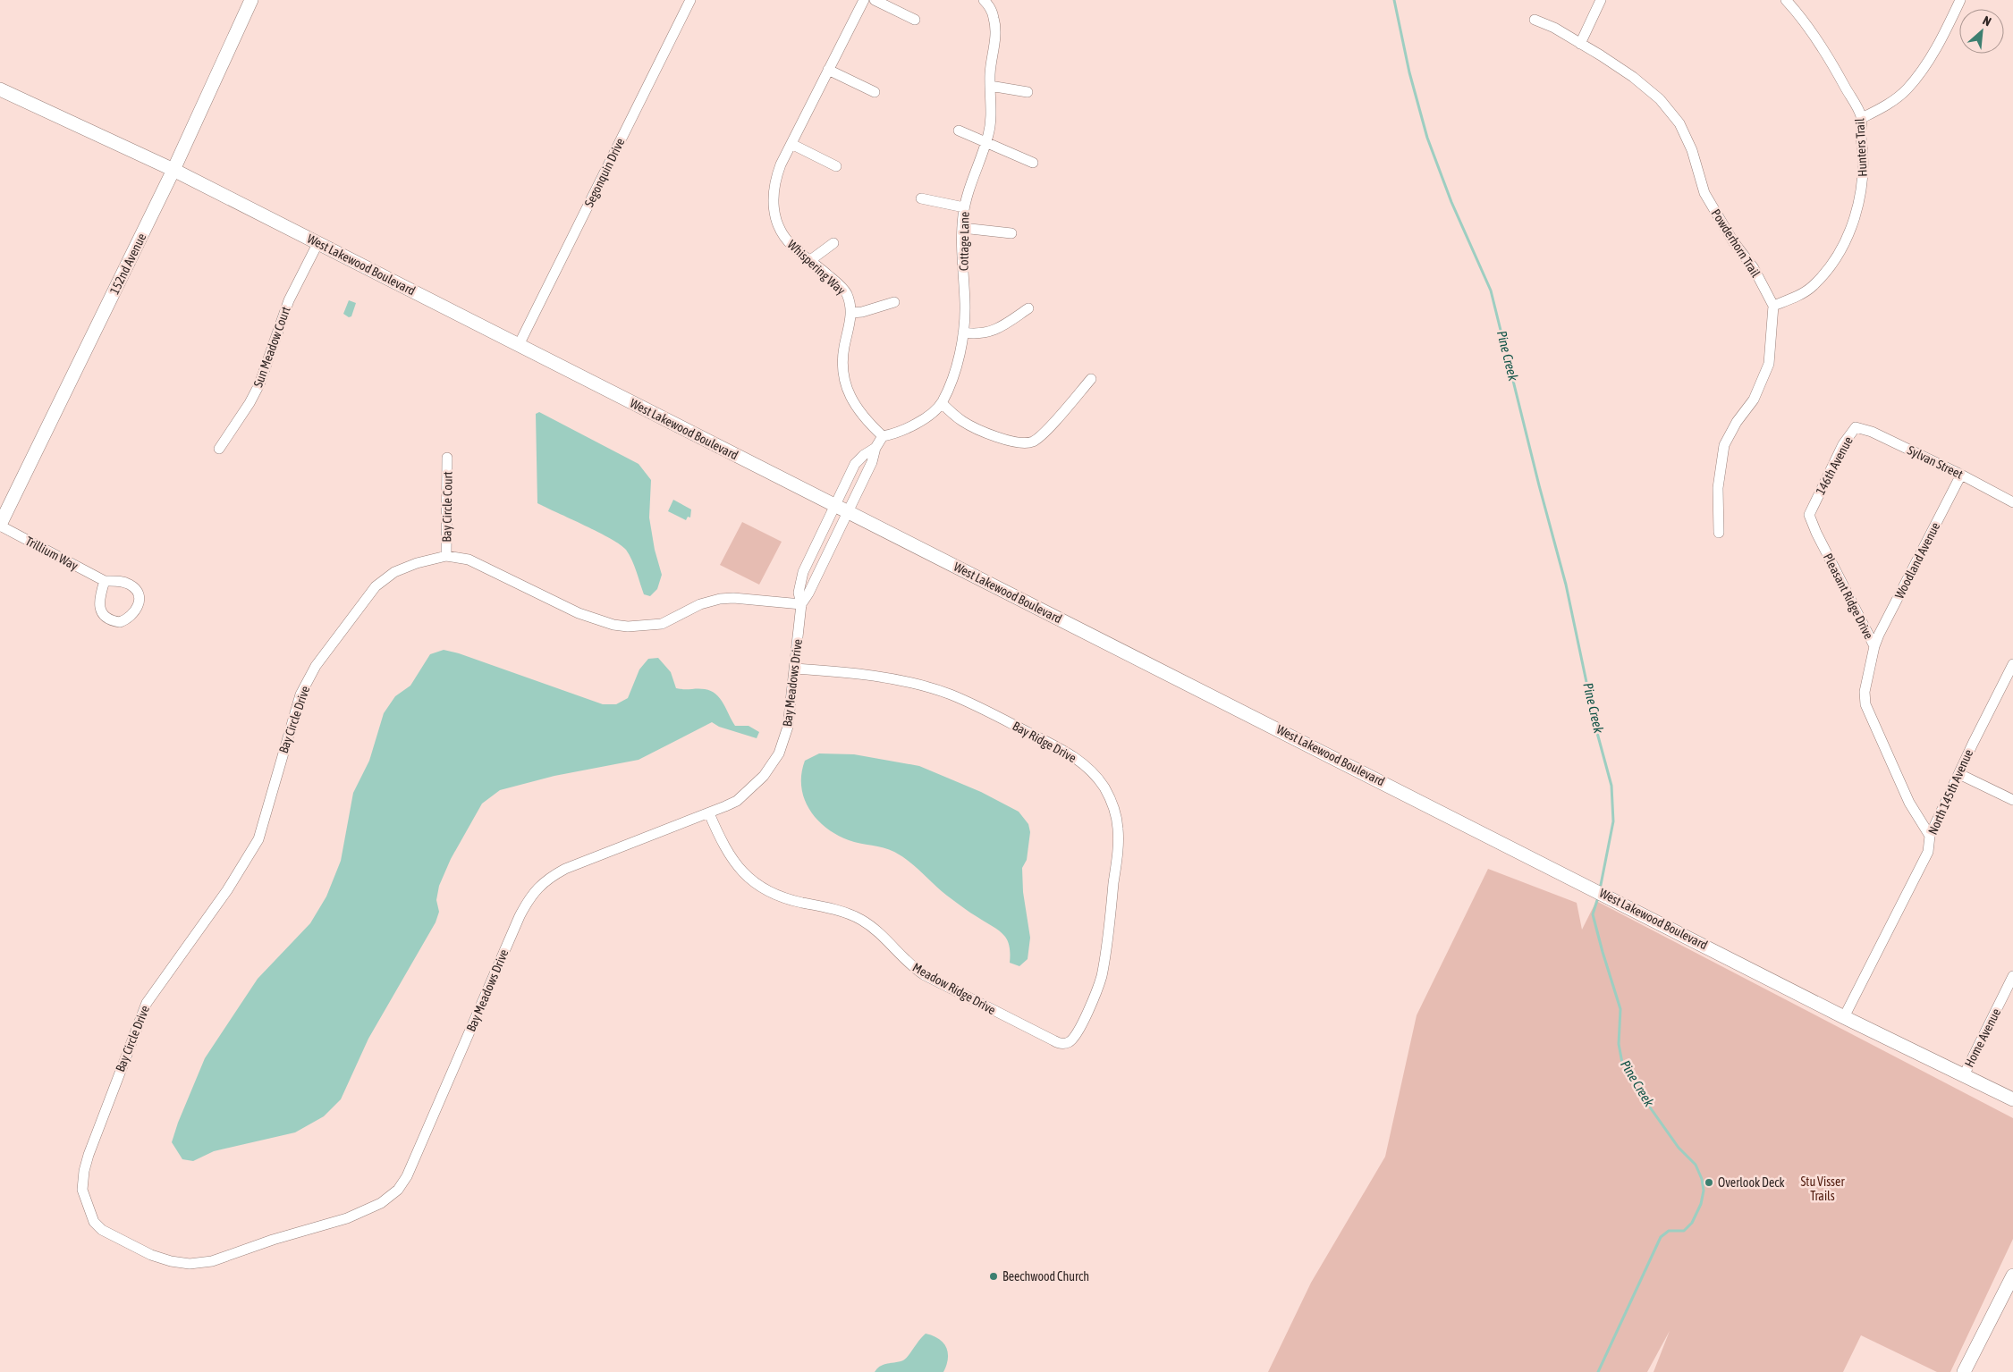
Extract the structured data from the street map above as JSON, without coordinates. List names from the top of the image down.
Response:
{
  "streets": {
    "street": [
      "Hunters Trail",
      "Segonquin Drive",
      "Cottage Lane",
      "Powderhorn Trail",
      "152nd Avenue",
      "West Lakewood Boulevard",
      "Whispering Way",
      "Sun Meadow Court",
      "Sylvan Street",
      "146th Avenue",
      "Bay Circle Court",
      "Trillium Way",
      "Woodland Avenue",
      "Pleasant Ridge Drive",
      "Bay Meadows Drive",
      "Bay Circle Drive",
      "Bay Ridge Drive",
      "North 145th Avenue",
      "Meadow Ridge Drive",
      "Home Avenue"
    ]
  },
  "crossings": [
    ["Hunters Trail", "Powderhorn Trail"],
    ["Segonquin Drive", "West Lakewood Boulevard"],
    ["Cottage Lane", "Whispering Way"],
    ["152nd Avenue", "West Lakewood Boulevard"],
    ["152nd Avenue", "Trillium Way"],
    ["West Lakewood Boulevard", "Sun Meadow Court"],
    ["West Lakewood Boulevard", "Bay Meadows Drive"],
    ["West Lakewood Boulevard", "North 145th Avenue"],
    ["West Lakewood Boulevard", "Home Avenue"],
    ["Sylvan Street", "146th Avenue"],
    ["Sylvan Street", "Woodland Avenue"],
    ["146th Avenue", "Pleasant Ridge Drive"],
    ["Bay Circle Court", "Bay Circle Drive"],
    ["Woodland Avenue", "Pleasant Ridge Drive"],
    ["Pleasant Ridge Drive", "North 145th Avenue"],
    ["Bay Meadows Drive", "Bay Circle Drive"],
    ["Bay Meadows Drive", "Bay Ridge Drive"],
    ["Bay Meadows Drive", "Meadow Ridge Drive"],
    ["Bay Ridge Drive", "Meadow Ridge Drive"]
  ],
  "water": ["Pine Creek"],
  "parks": ["Stu Visser Trails"],
  "places": ["Overlook Deck", "Beechwood Church"],
  "north": "top right"
}
